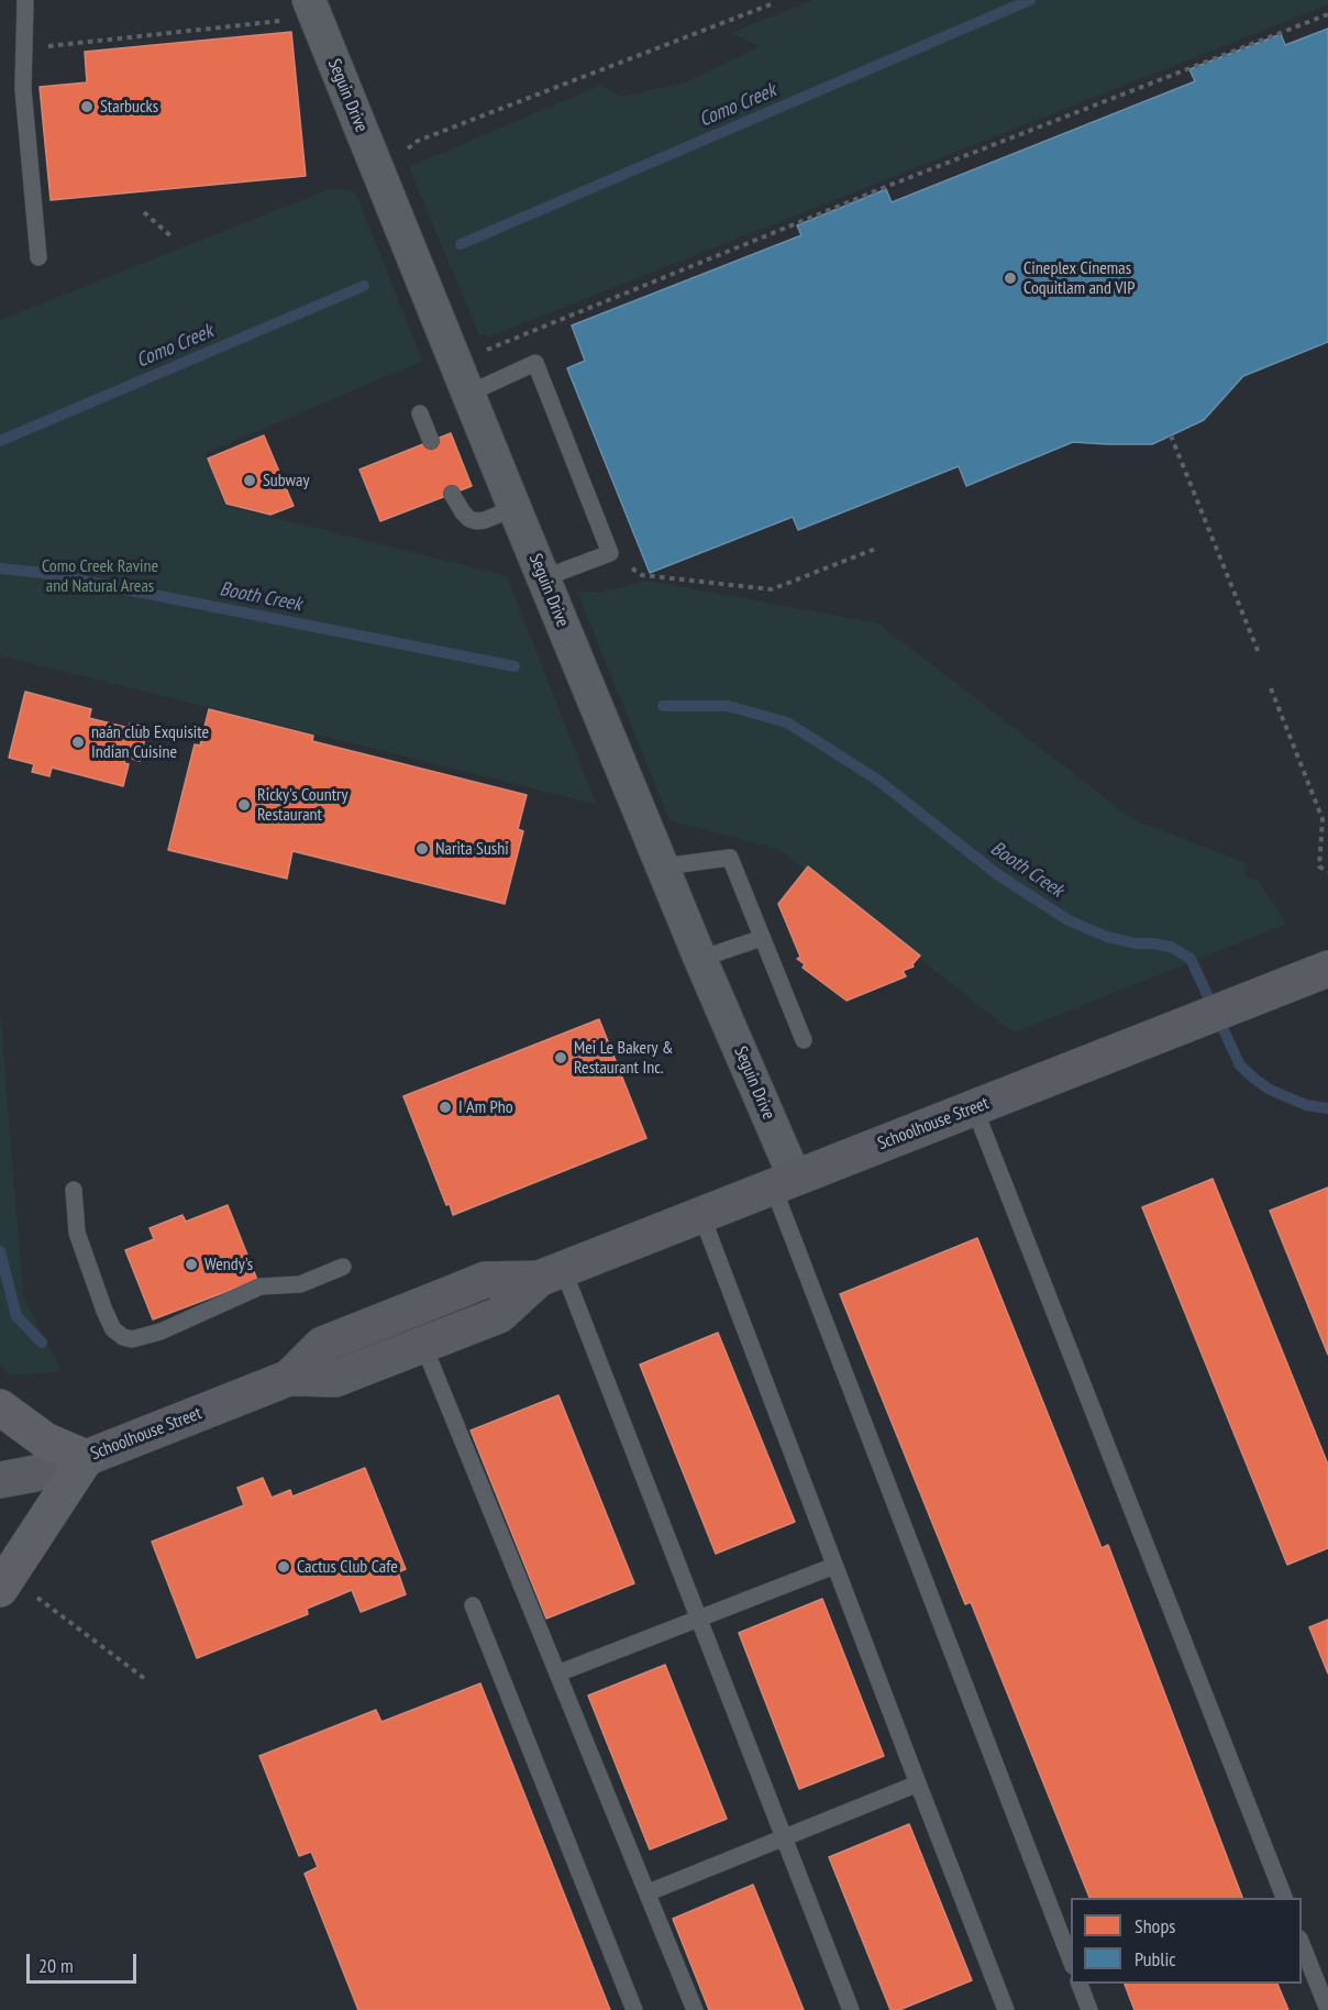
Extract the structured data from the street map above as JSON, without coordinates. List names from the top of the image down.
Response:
{
  "streets": {
    "main road": ["Schoolhouse Street"],
    "street": ["Seguin Drive"]
  },
  "crossings": [
    ["Seguin Drive", "Schoolhouse Street"]
  ],
  "water": ["Como Creek", "Booth Creek"],
  "parks": ["Como Creek Ravine and Natural Areas"],
  "places": [
    "Starbucks",
    "Cineplex Cinemas Coquitlam and VIP",
    "Subway",
    "naán club Exquisite Indian Cuisine",
    "Ricky's Country Restaurant",
    "Narita Sushi",
    "Mei Le Bakery & Restaurant Inc.",
    "I Am Pho",
    "Wendy's",
    "Cactus Club Cafe"
  ],
  "legend": ["Shops", "Public"],
  "scale_bar": "20 m"
}
